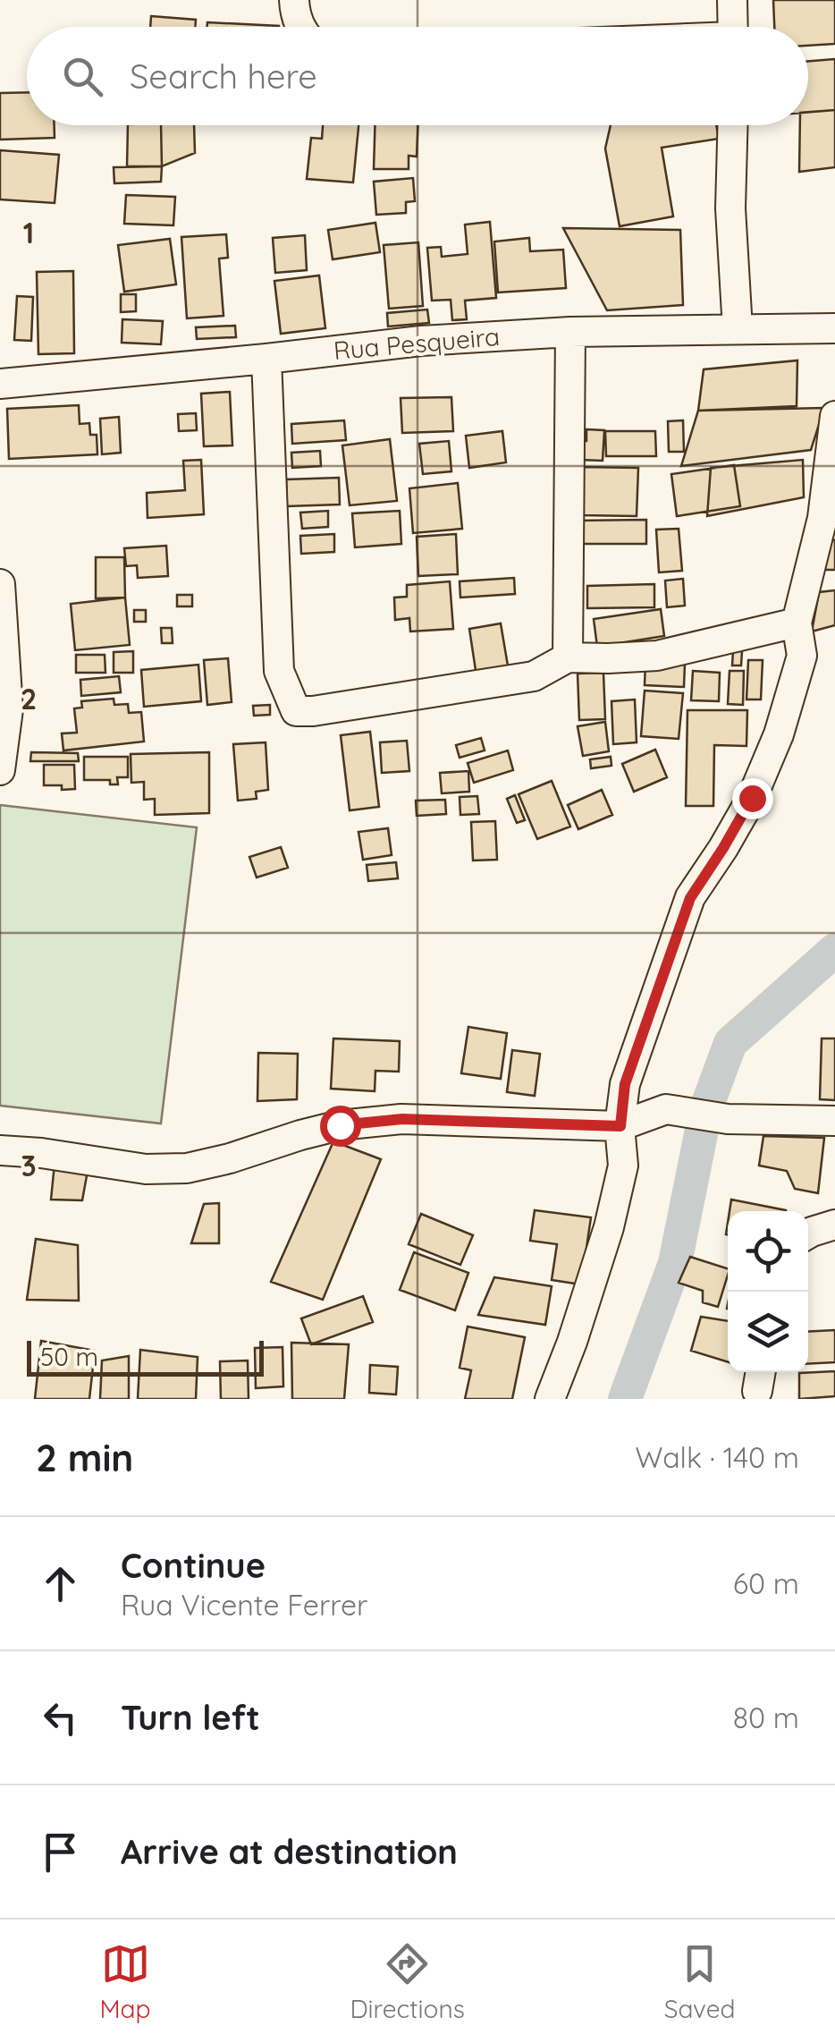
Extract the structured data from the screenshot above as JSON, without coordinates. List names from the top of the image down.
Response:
{
  "streets": {
    "street": ["Rua Pesqueira"]
  },
  "scale_bar": "50 m",
  "page": {
    "search": "Search here",
    "scale": "50 m",
    "heading": ["2 min", "Walk · 140 m"],
    "list": [
      ["Continue", "Rua Vicente Ferrer", "60 m"],
      ["Turn left", "80 m"],
      "Arrive at destination"
    ],
    "nav": ["Map", "Directions", "Saved"]
  },
  "grid": {
    "rows": ["1", "2", "3"]
  }
}
